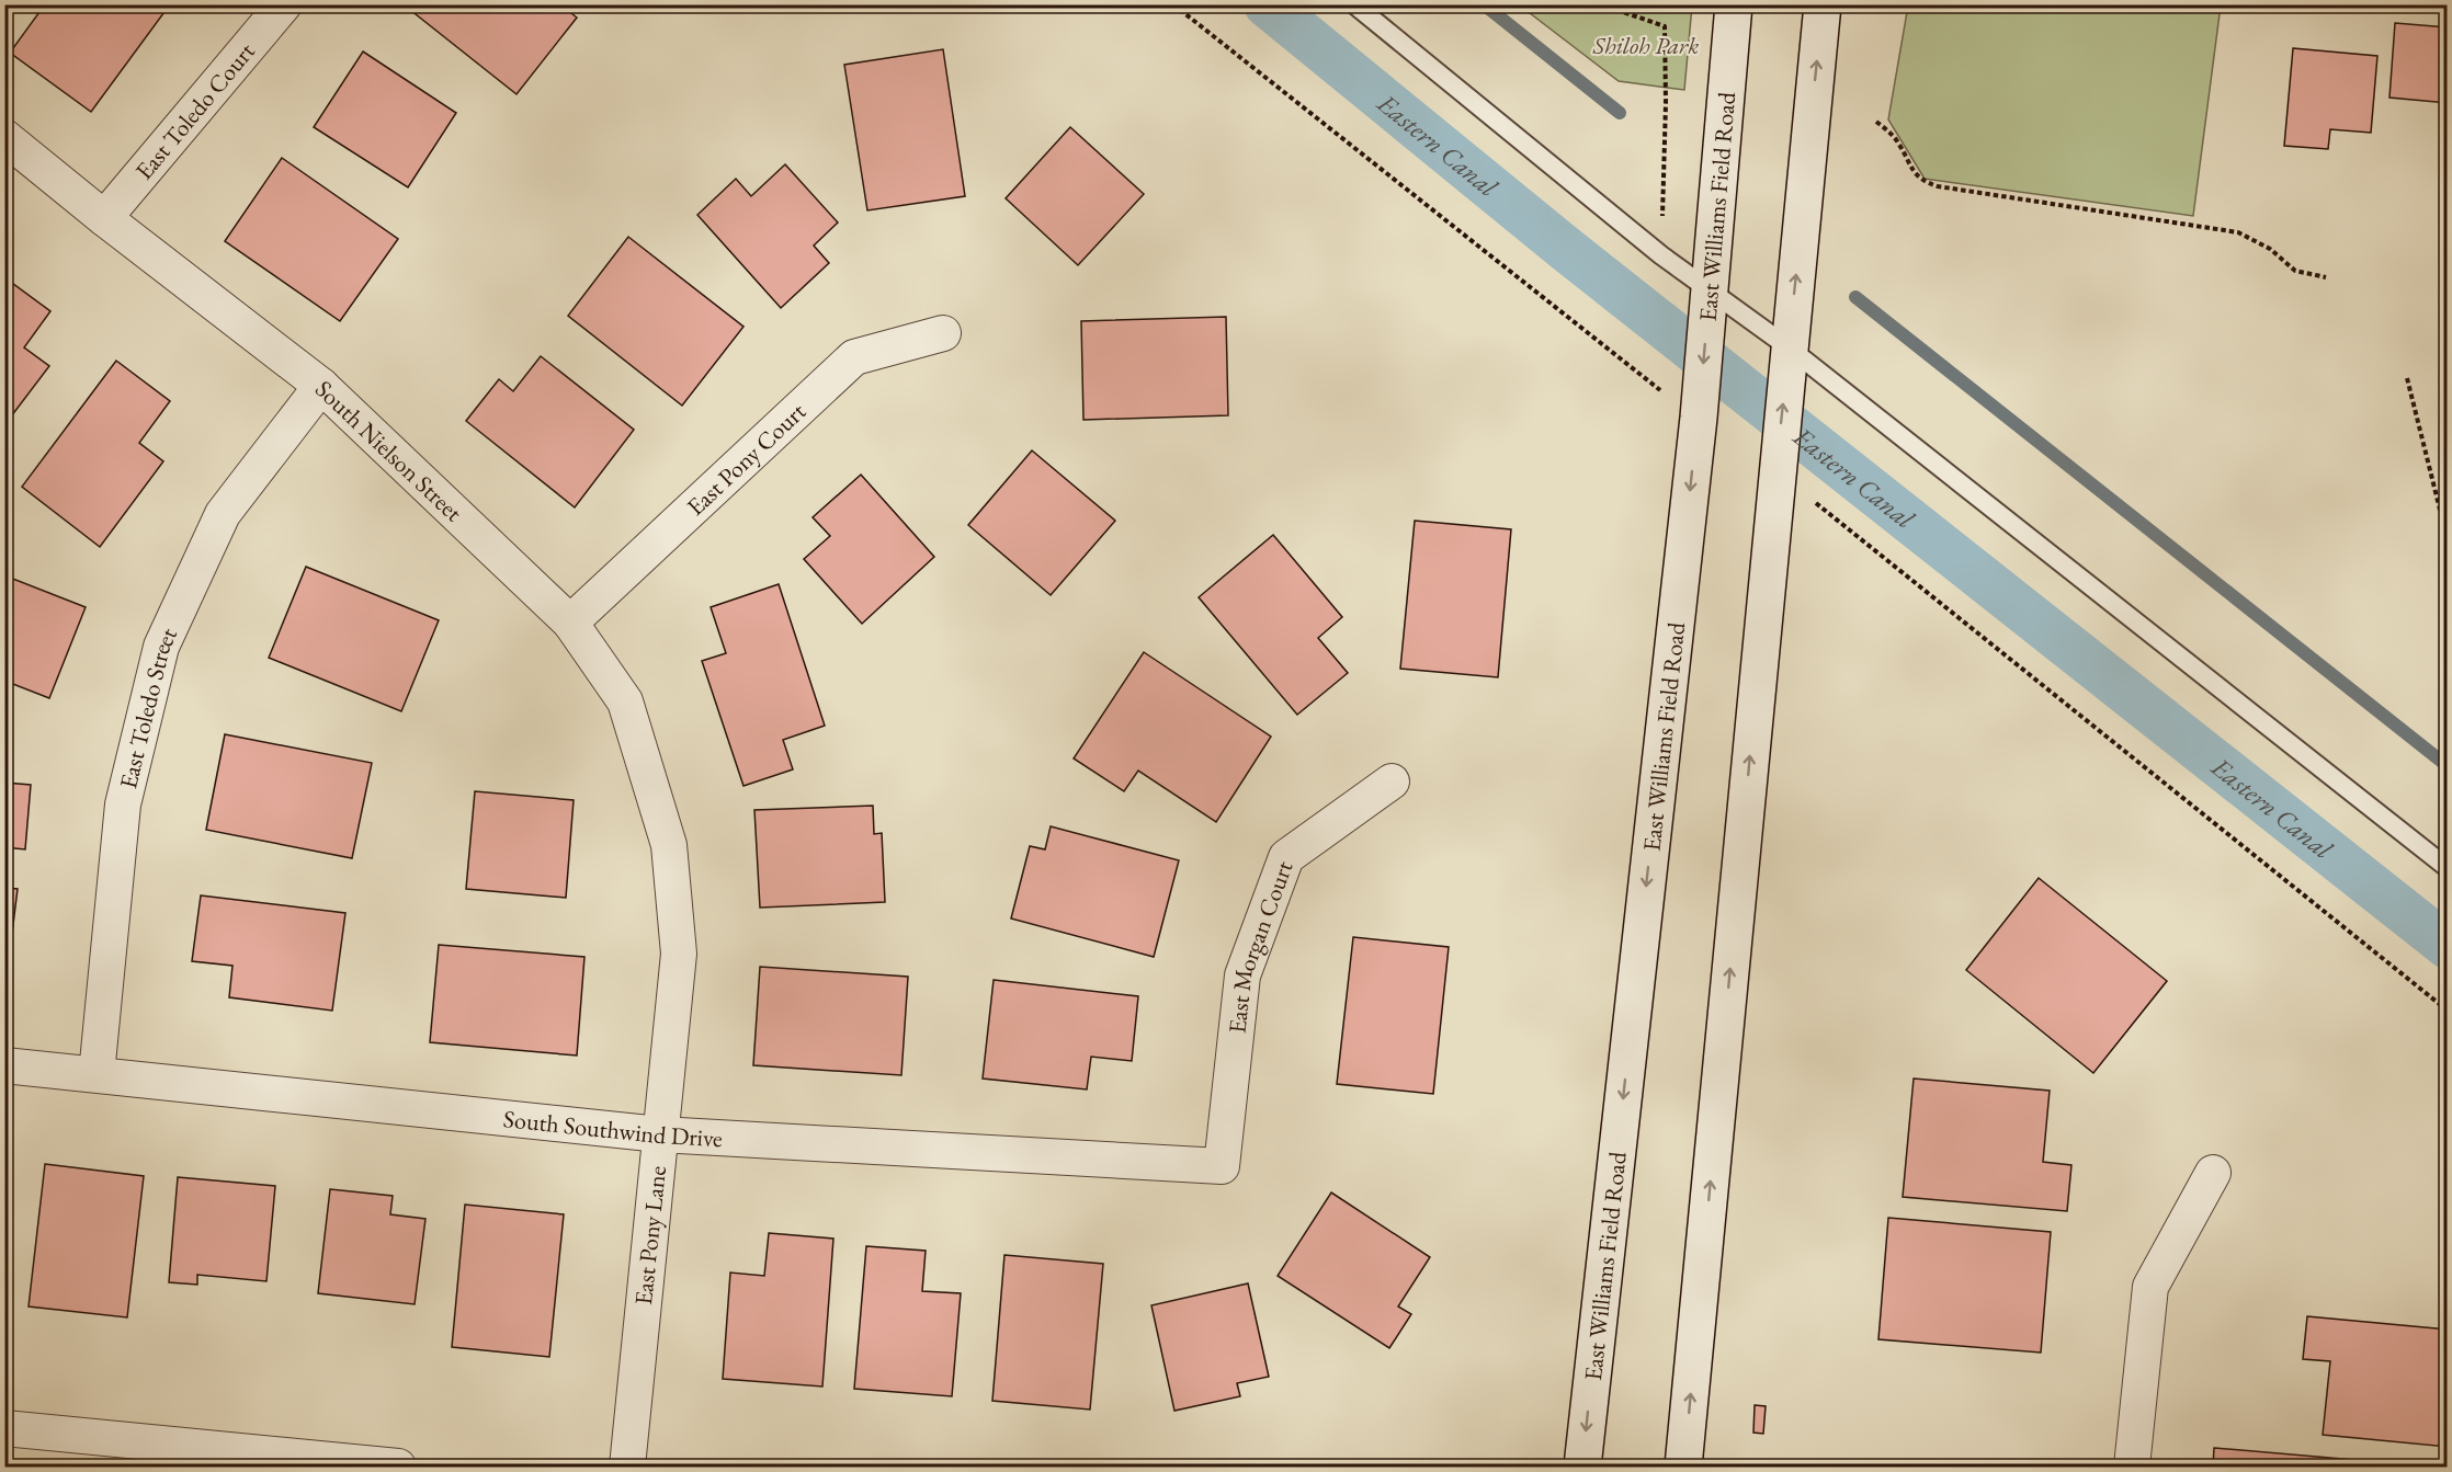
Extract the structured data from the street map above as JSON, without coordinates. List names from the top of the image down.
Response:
{
  "streets": {
    "main road": ["East Williams Field Road"],
    "street": [
      "East Toledo Court",
      "South Nielson Street",
      "East Pony Court",
      "East Toledo Street",
      "East Morgan Court",
      "South Southwind Drive",
      "East Pony Lane"
    ]
  },
  "crossings": [
    ["East Toledo Court", "South Nielson Street"],
    ["South Nielson Street", "East Pony Court"],
    ["South Nielson Street", "East Toledo Street"],
    ["South Nielson Street", "East Pony Lane"],
    ["East Toledo Street", "South Southwind Drive"],
    ["East Morgan Court", "South Southwind Drive"],
    ["South Southwind Drive", "East Pony Lane"]
  ],
  "water": ["Eastern Canal"],
  "parks": ["Shiloh Park"]
}
